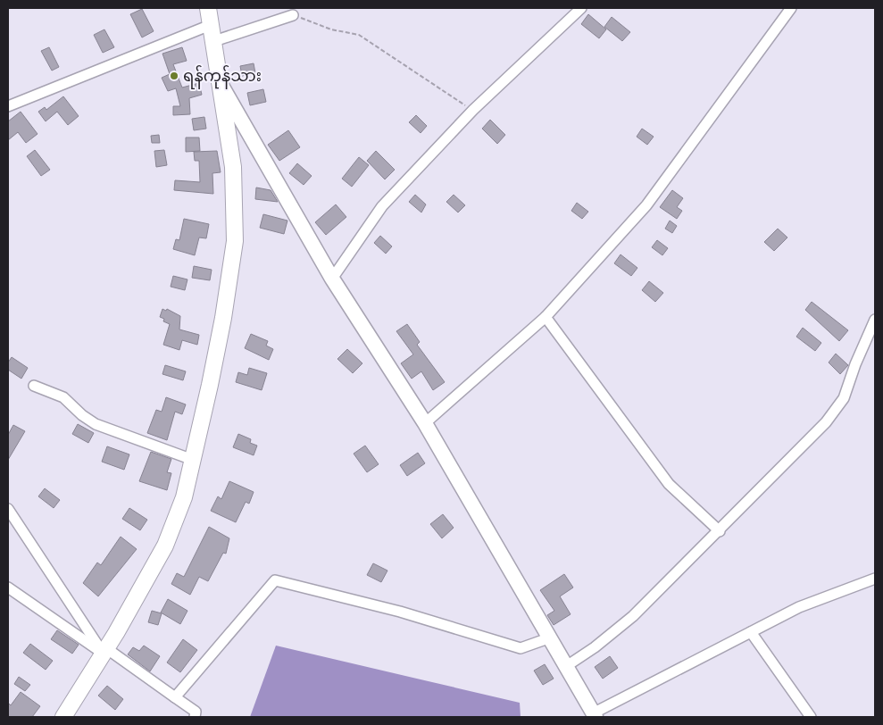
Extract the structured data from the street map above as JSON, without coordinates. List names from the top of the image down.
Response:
{
  "places": ["ရန်ကုန်သား"]
}
